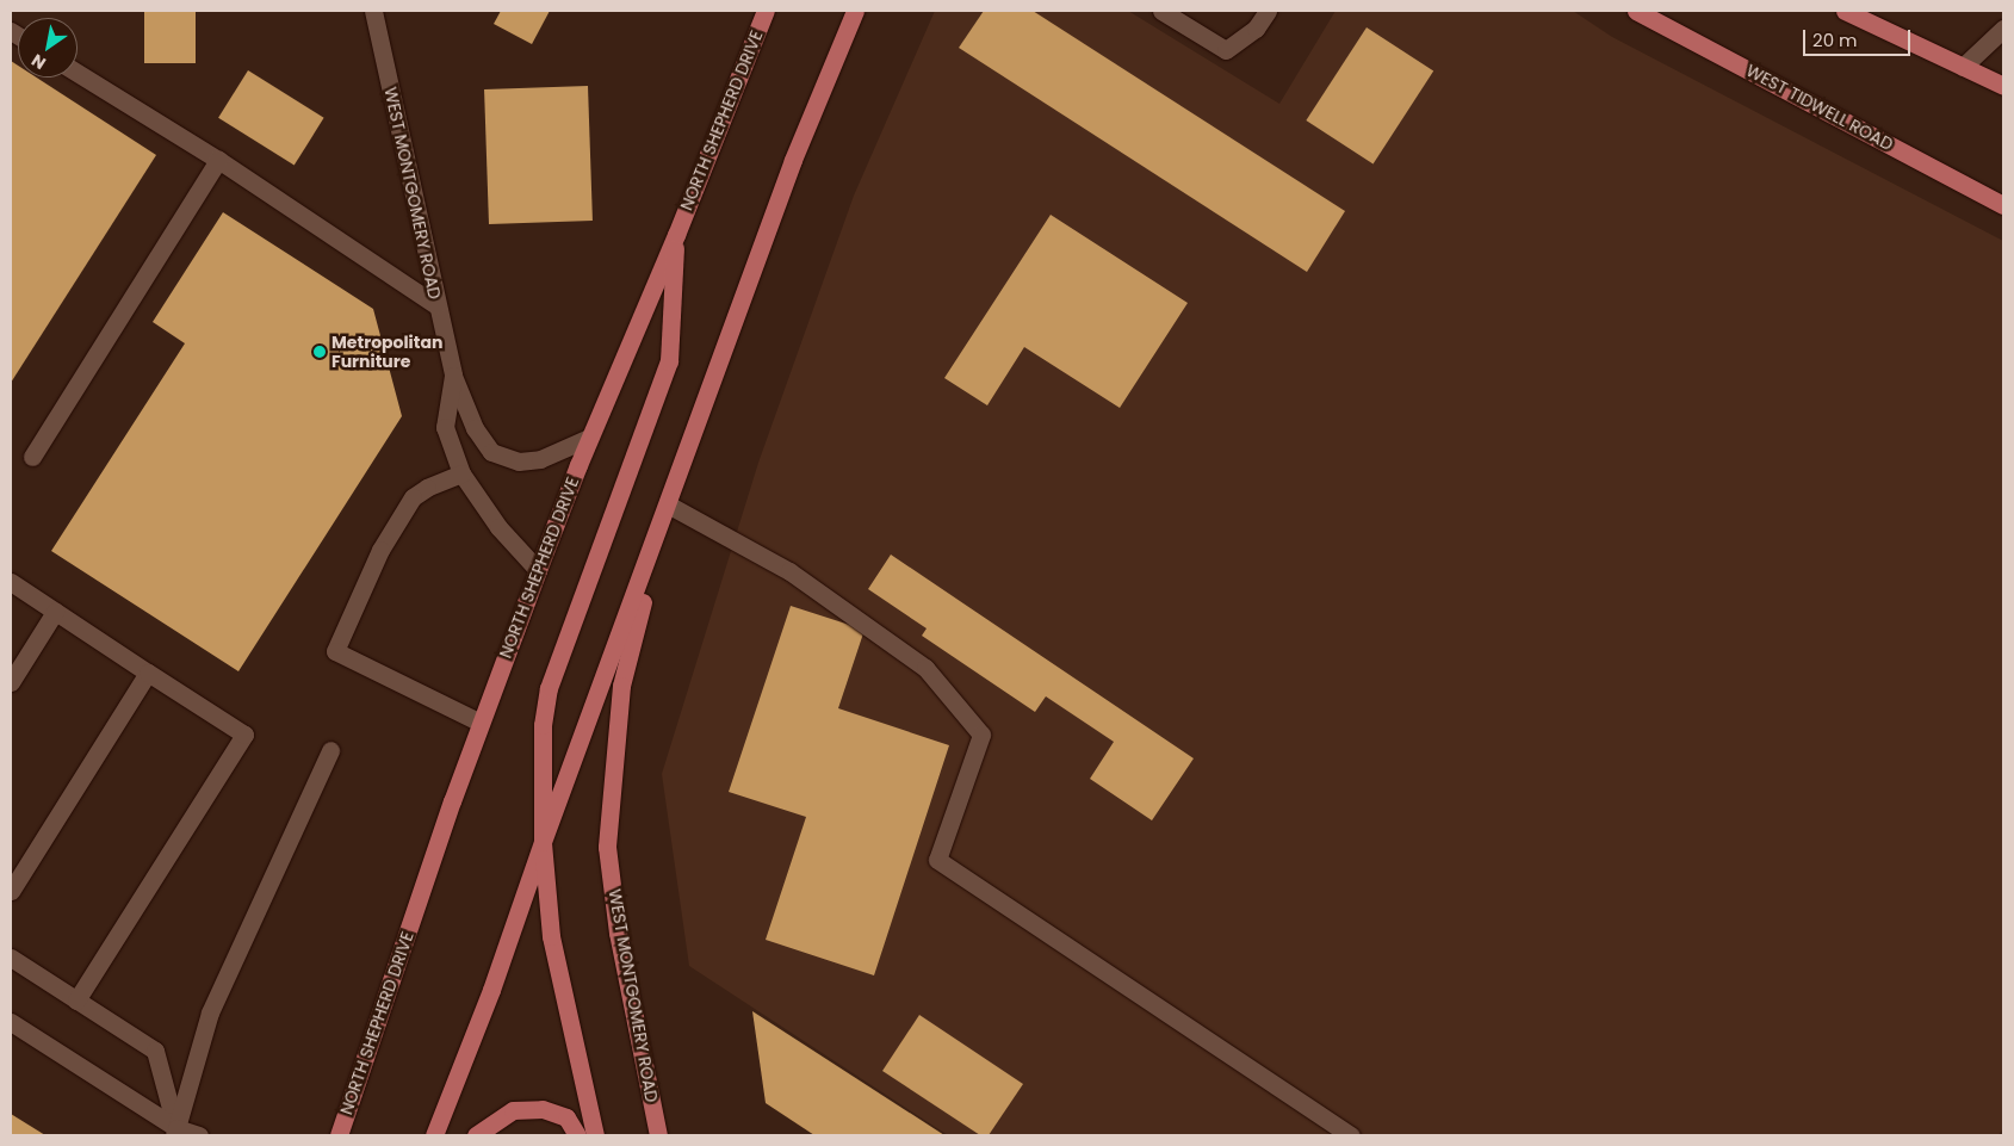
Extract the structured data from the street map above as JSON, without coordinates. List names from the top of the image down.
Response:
{
  "streets": {
    "main road": ["WEST TIDWELL ROAD", "NORTH SHEPHERD DRIVE", "WEST MONTGOMERY ROAD"]
  },
  "crossings": [
    ["NORTH SHEPHERD DRIVE", "WEST MONTGOMERY ROAD"]
  ],
  "places": ["Metropolitan Furniture"],
  "scale_bar": "20 m",
  "north": "bottom left"
}
